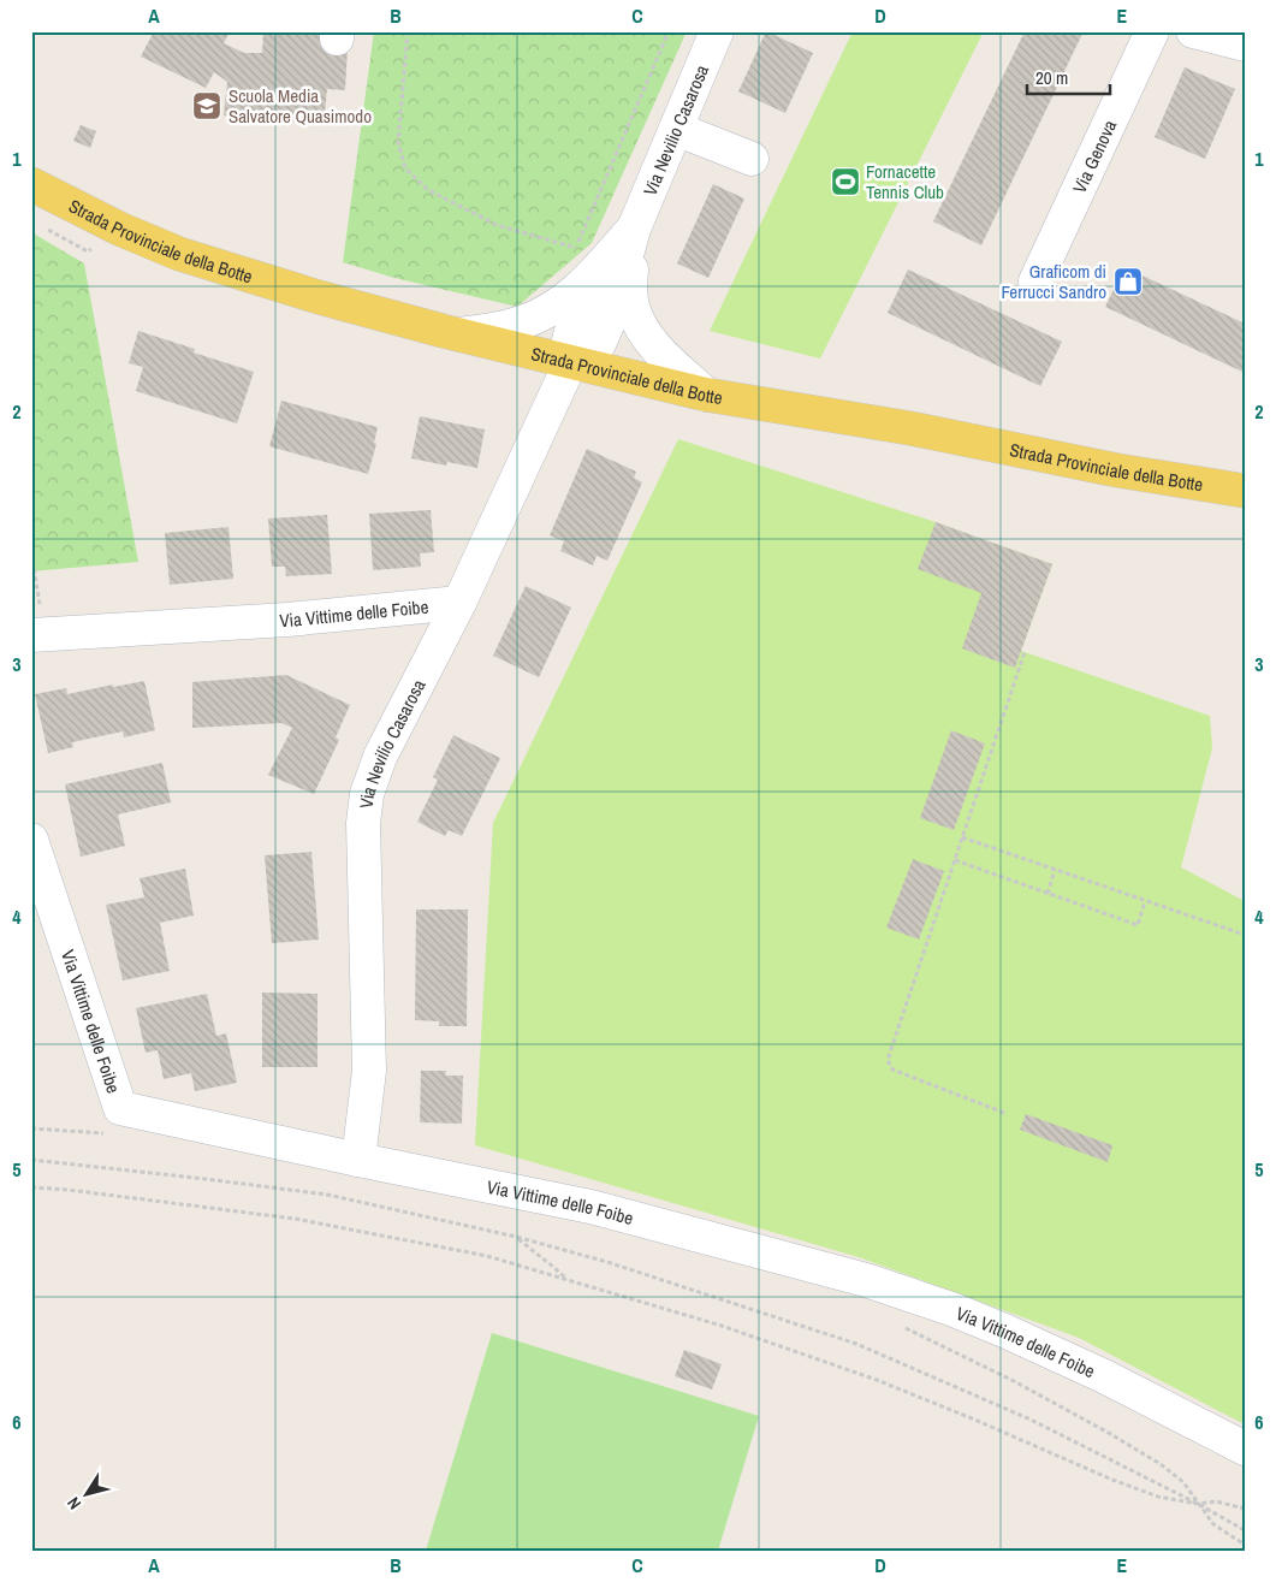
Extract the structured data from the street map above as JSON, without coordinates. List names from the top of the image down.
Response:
{
  "streets": {
    "main road": ["Strada Provinciale della Botte"],
    "street": ["Via Nevilio Casarosa", "Via Genova", "Via Vittime delle Foibe"]
  },
  "crossings": [
    ["Via Nevilio Casarosa", "Strada Provinciale della Botte"],
    ["Via Nevilio Casarosa", "Via Vittime delle Foibe"]
  ],
  "places": {
    "school or university": ["Scuola Media Salvatore Quasimodo"],
    "sports": ["Fornacette Tennis Club"],
    "shop": ["Graficom di Ferrucci Sandro"]
  },
  "scale_bar": "20 m",
  "north": "bottom left",
  "grid": {
    "columns": [
      "A",
      "B",
      "C",
      "D",
      "E"
    ],
    "rows": [
      "1",
      "2",
      "3",
      "4",
      "5",
      "6"
    ]
  }
}
